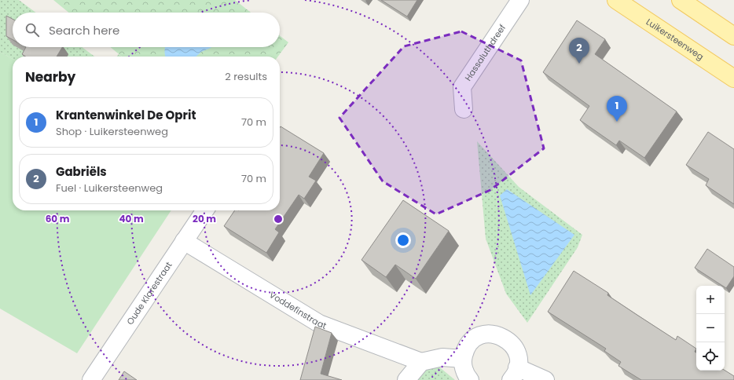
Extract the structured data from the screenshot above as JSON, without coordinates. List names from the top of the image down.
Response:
{
  "streets": {
    "main road": ["Luikersteenweg"],
    "street": ["Hassaluthdreef", "Oude Klarestraat", "Voddefinstraat"]
  },
  "crossings": [
    ["Oude Klarestraat", "Voddefinstraat"]
  ],
  "page": {
    "search": "Search here",
    "pins": ["2", "1"],
    "heading": ["Nearby", "2 results"],
    "list": [
      {
        "mark": "1",
        "name": "Krantenwinkel De Oprit",
        "note": "Shop · Luikersteenweg",
        "value": "70 m"
      },
      {
        "mark": "2",
        "name": "Gabriëls",
        "note": "Fuel · Luikersteenweg",
        "value": "70 m"
      }
    ],
    "map_buttons": ["+", "−"]
  },
  "rings": ["40 m", "20 m", "60 m"]
}
